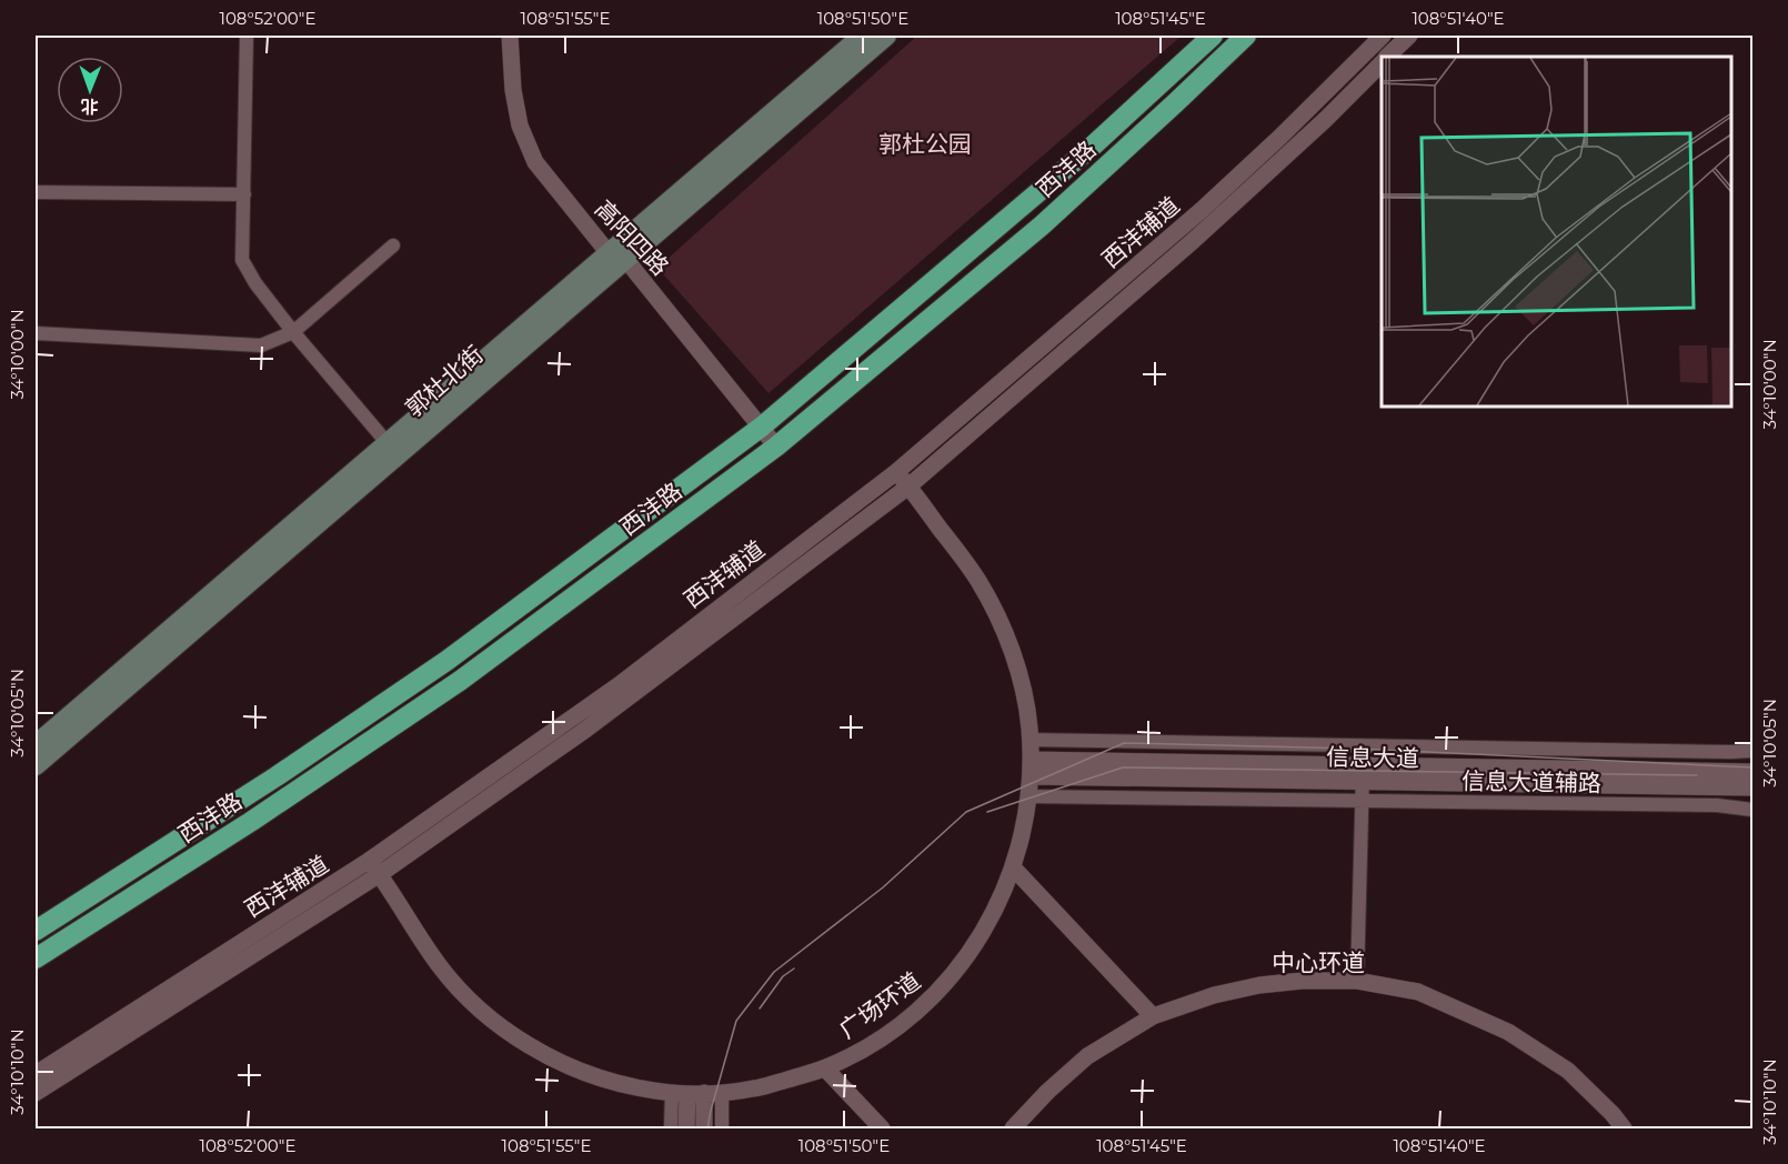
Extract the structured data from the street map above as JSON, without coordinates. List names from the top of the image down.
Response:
{
  "streets": {
    "highway": ["西沣路"],
    "main road": ["郭杜北街"],
    "street": [
      "西沣辅道",
      "高阳四路",
      "信息大道",
      "信息大道辅路",
      "中心环道",
      "广场环道"
    ]
  },
  "crossings": [
    ["西沣路", "高阳四路"],
    ["西沣辅道", "广场环道"],
    ["高阳四路", "郭杜北街"],
    ["信息大道", "广场环道"],
    ["信息大道辅路", "广场环道"]
  ],
  "parks": ["郭杜公园"],
  "north": "bottom",
  "coordinates": [
    "108°52'00\"E",
    "108°51'55\"E",
    "108°51'50\"E",
    "108°51'45\"E",
    "108°51'40\"E",
    "34°10'00\"N",
    "34°10'05\"N",
    "34°10'10\"N"
  ]
}
